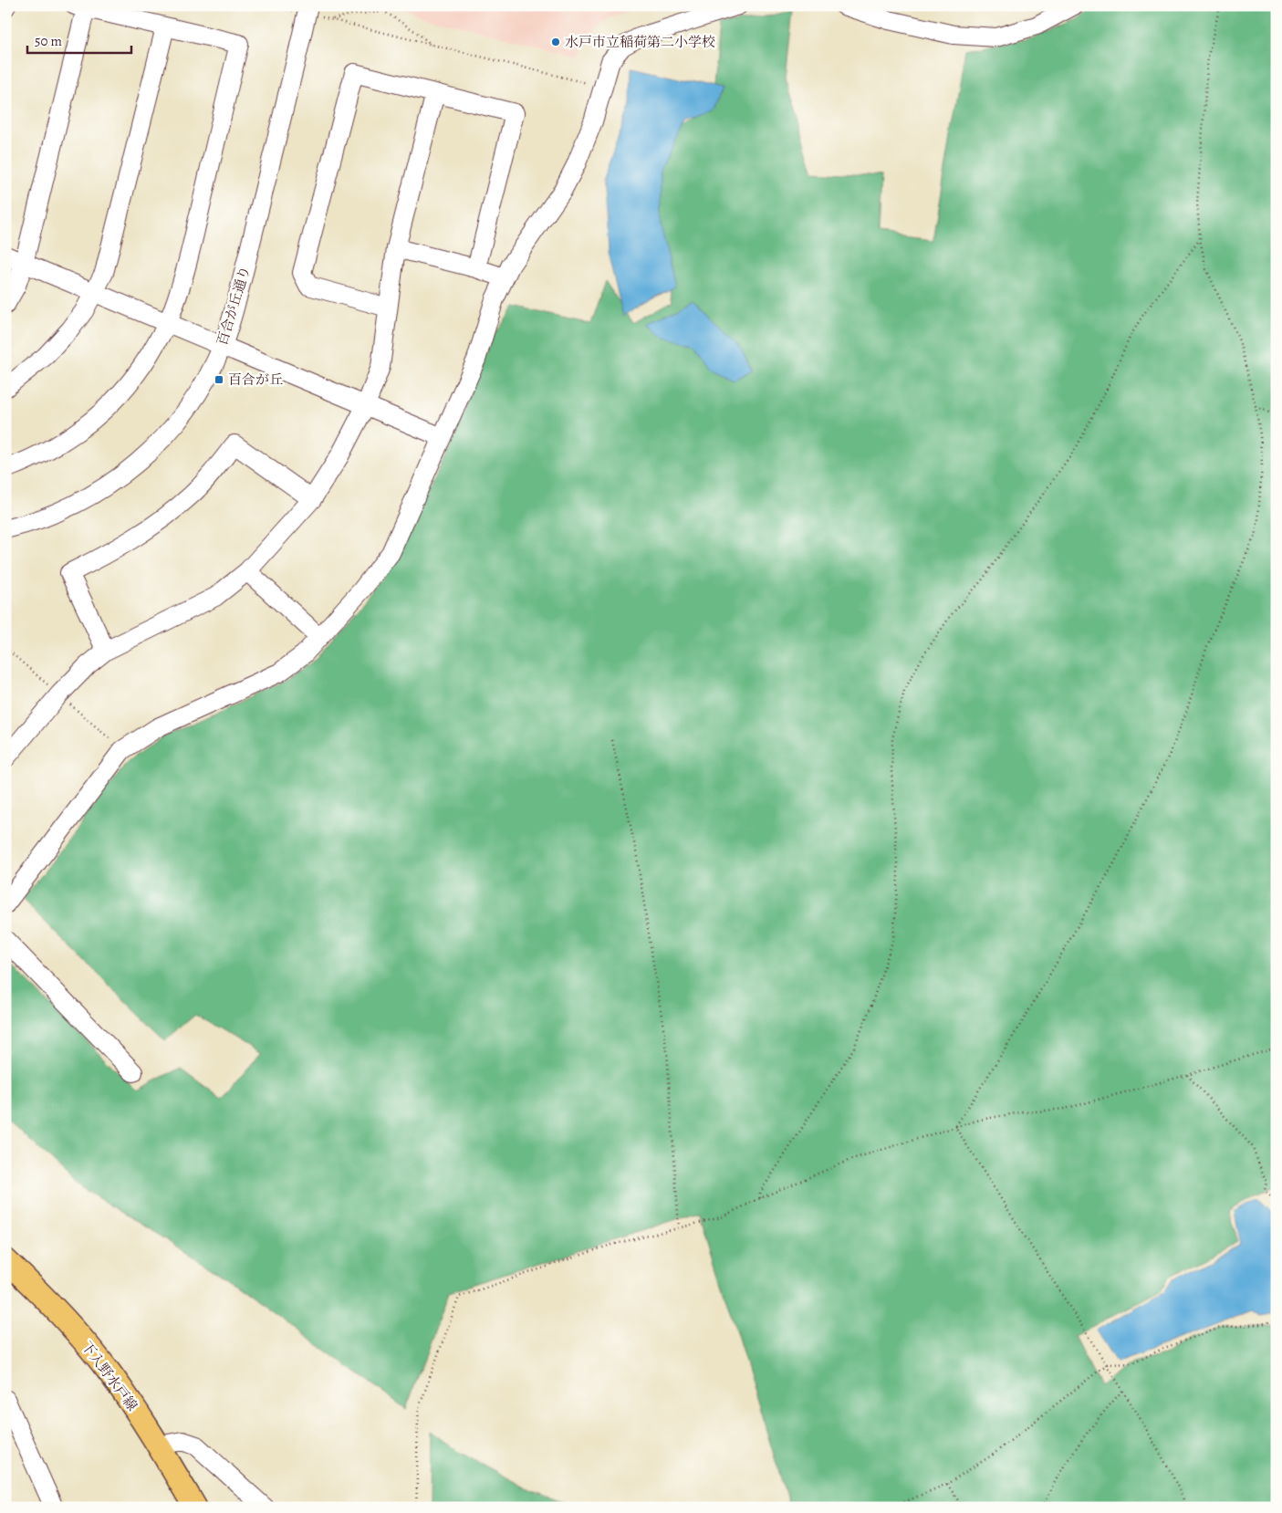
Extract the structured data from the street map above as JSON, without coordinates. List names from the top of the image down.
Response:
{
  "streets": {
    "main road": ["下入野水戸線"],
    "street": ["百合が丘通り"]
  },
  "places": {
    "other": ["水戸市立稲荷第二小学校"],
    "transit": ["百合が丘"]
  },
  "scale_bar": "50 m"
}
